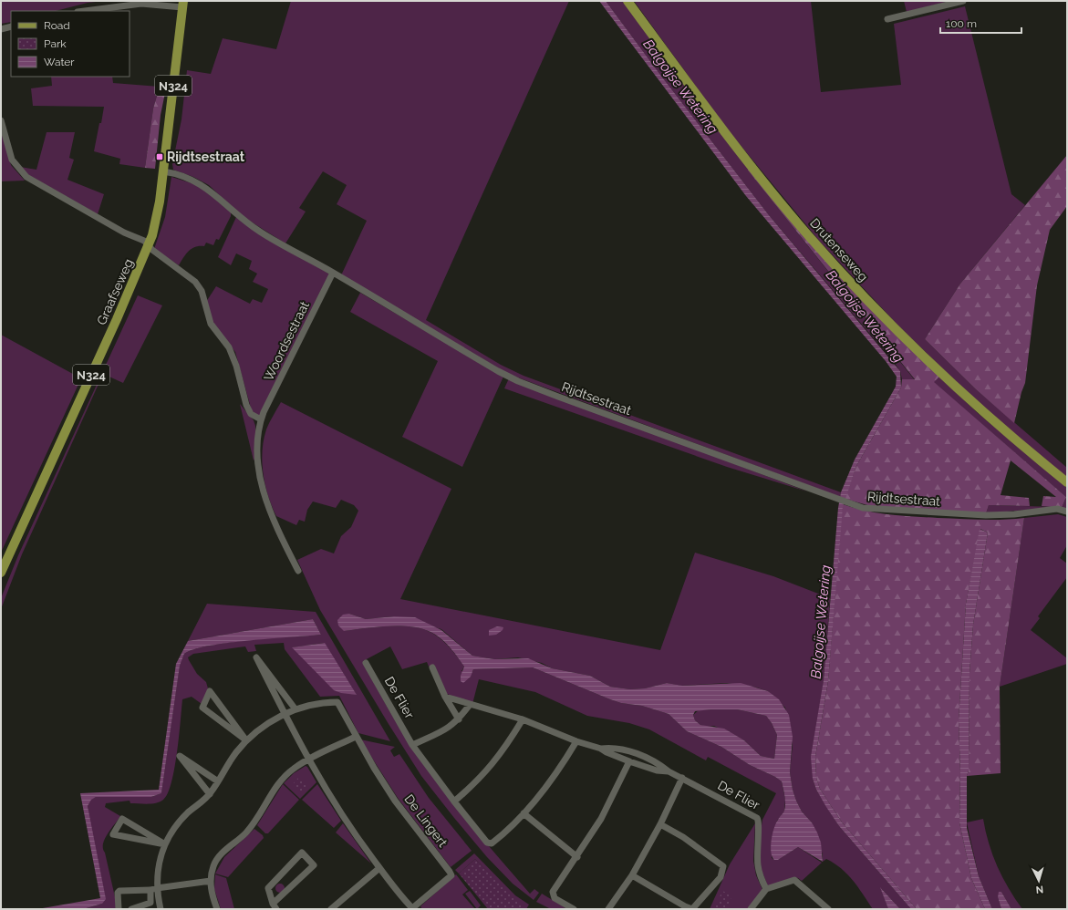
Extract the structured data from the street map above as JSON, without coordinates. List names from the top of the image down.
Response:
{
  "streets": {
    "main road": ["N324", "Drutenseweg", "Graafseweg"],
    "street": [
      "Woordsestraat",
      "Rijdtsestraat",
      "De Flier",
      "De Lingert"
    ]
  },
  "crossings": [
    ["Graafseweg", "Rijdtsestraat"],
    ["Woordsestraat", "Rijdtsestraat"]
  ],
  "water": ["Balgoijse Wetering"],
  "places": {
    "transit": ["Rijdtsestraat"]
  },
  "legend": ["Road", "Park", "Water"],
  "scale_bar": "100 m",
  "north": "bottom"
}
